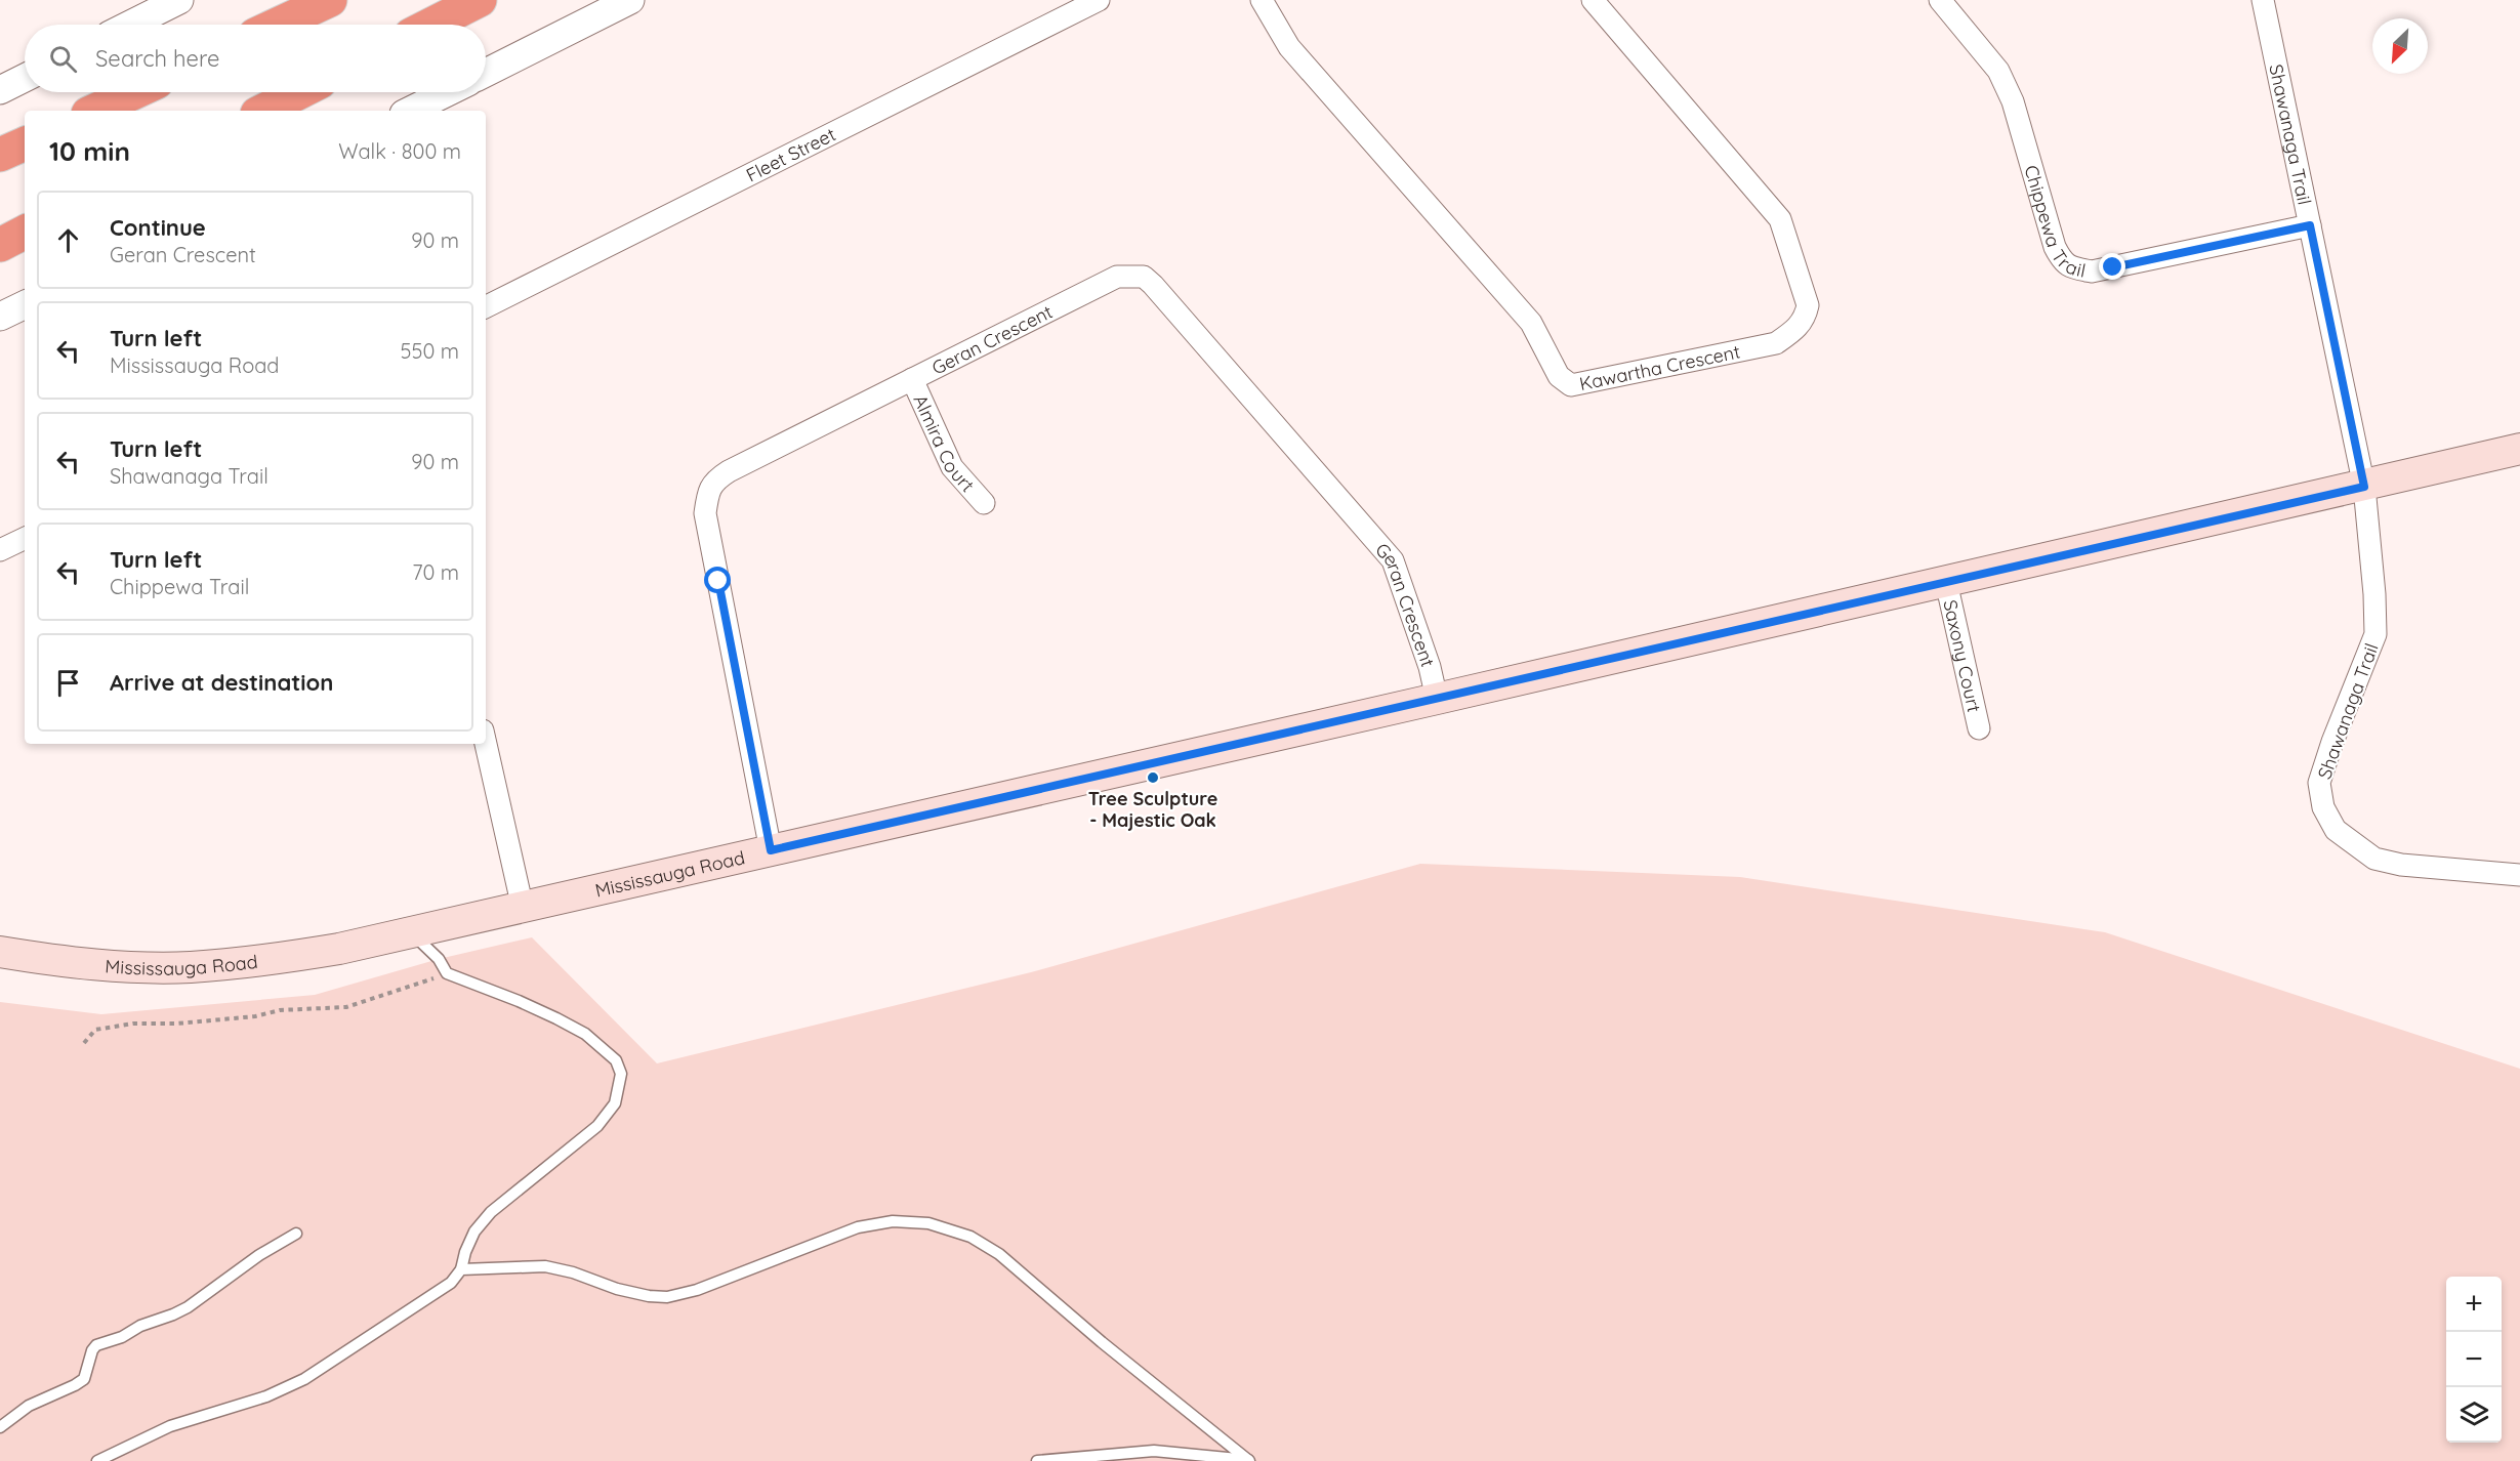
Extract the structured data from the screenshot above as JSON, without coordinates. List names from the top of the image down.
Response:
{
  "streets": {
    "main road": ["Mississauga Road"],
    "street": [
      "Shawanaga Trail",
      "Fleet Street",
      "Chippewa Trail",
      "Geran Crescent",
      "Kawartha Crescent",
      "Almira Court",
      "Saxony Court"
    ]
  },
  "crossings": [
    ["Shawanaga Trail", "Chippewa Trail"],
    ["Shawanaga Trail", "Mississauga Road"],
    ["Geran Crescent", "Almira Court"],
    ["Geran Crescent", "Mississauga Road"],
    ["Saxony Court", "Mississauga Road"]
  ],
  "places": ["Tree Sculpture - Majestic Oak"],
  "north": "bottom left",
  "page": {
    "search": "Search here",
    "heading": ["10 min", "Walk · 800 m"],
    "list": [
      ["Continue", "Geran Crescent", "90 m"],
      ["Turn left", "Mississauga Road", "550 m"],
      ["Turn left", "Shawanaga Trail", "90 m"],
      ["Turn left", "Chippewa Trail", "70 m"],
      "Arrive at destination"
    ],
    "map_buttons": ["+", "−"]
  }
}
